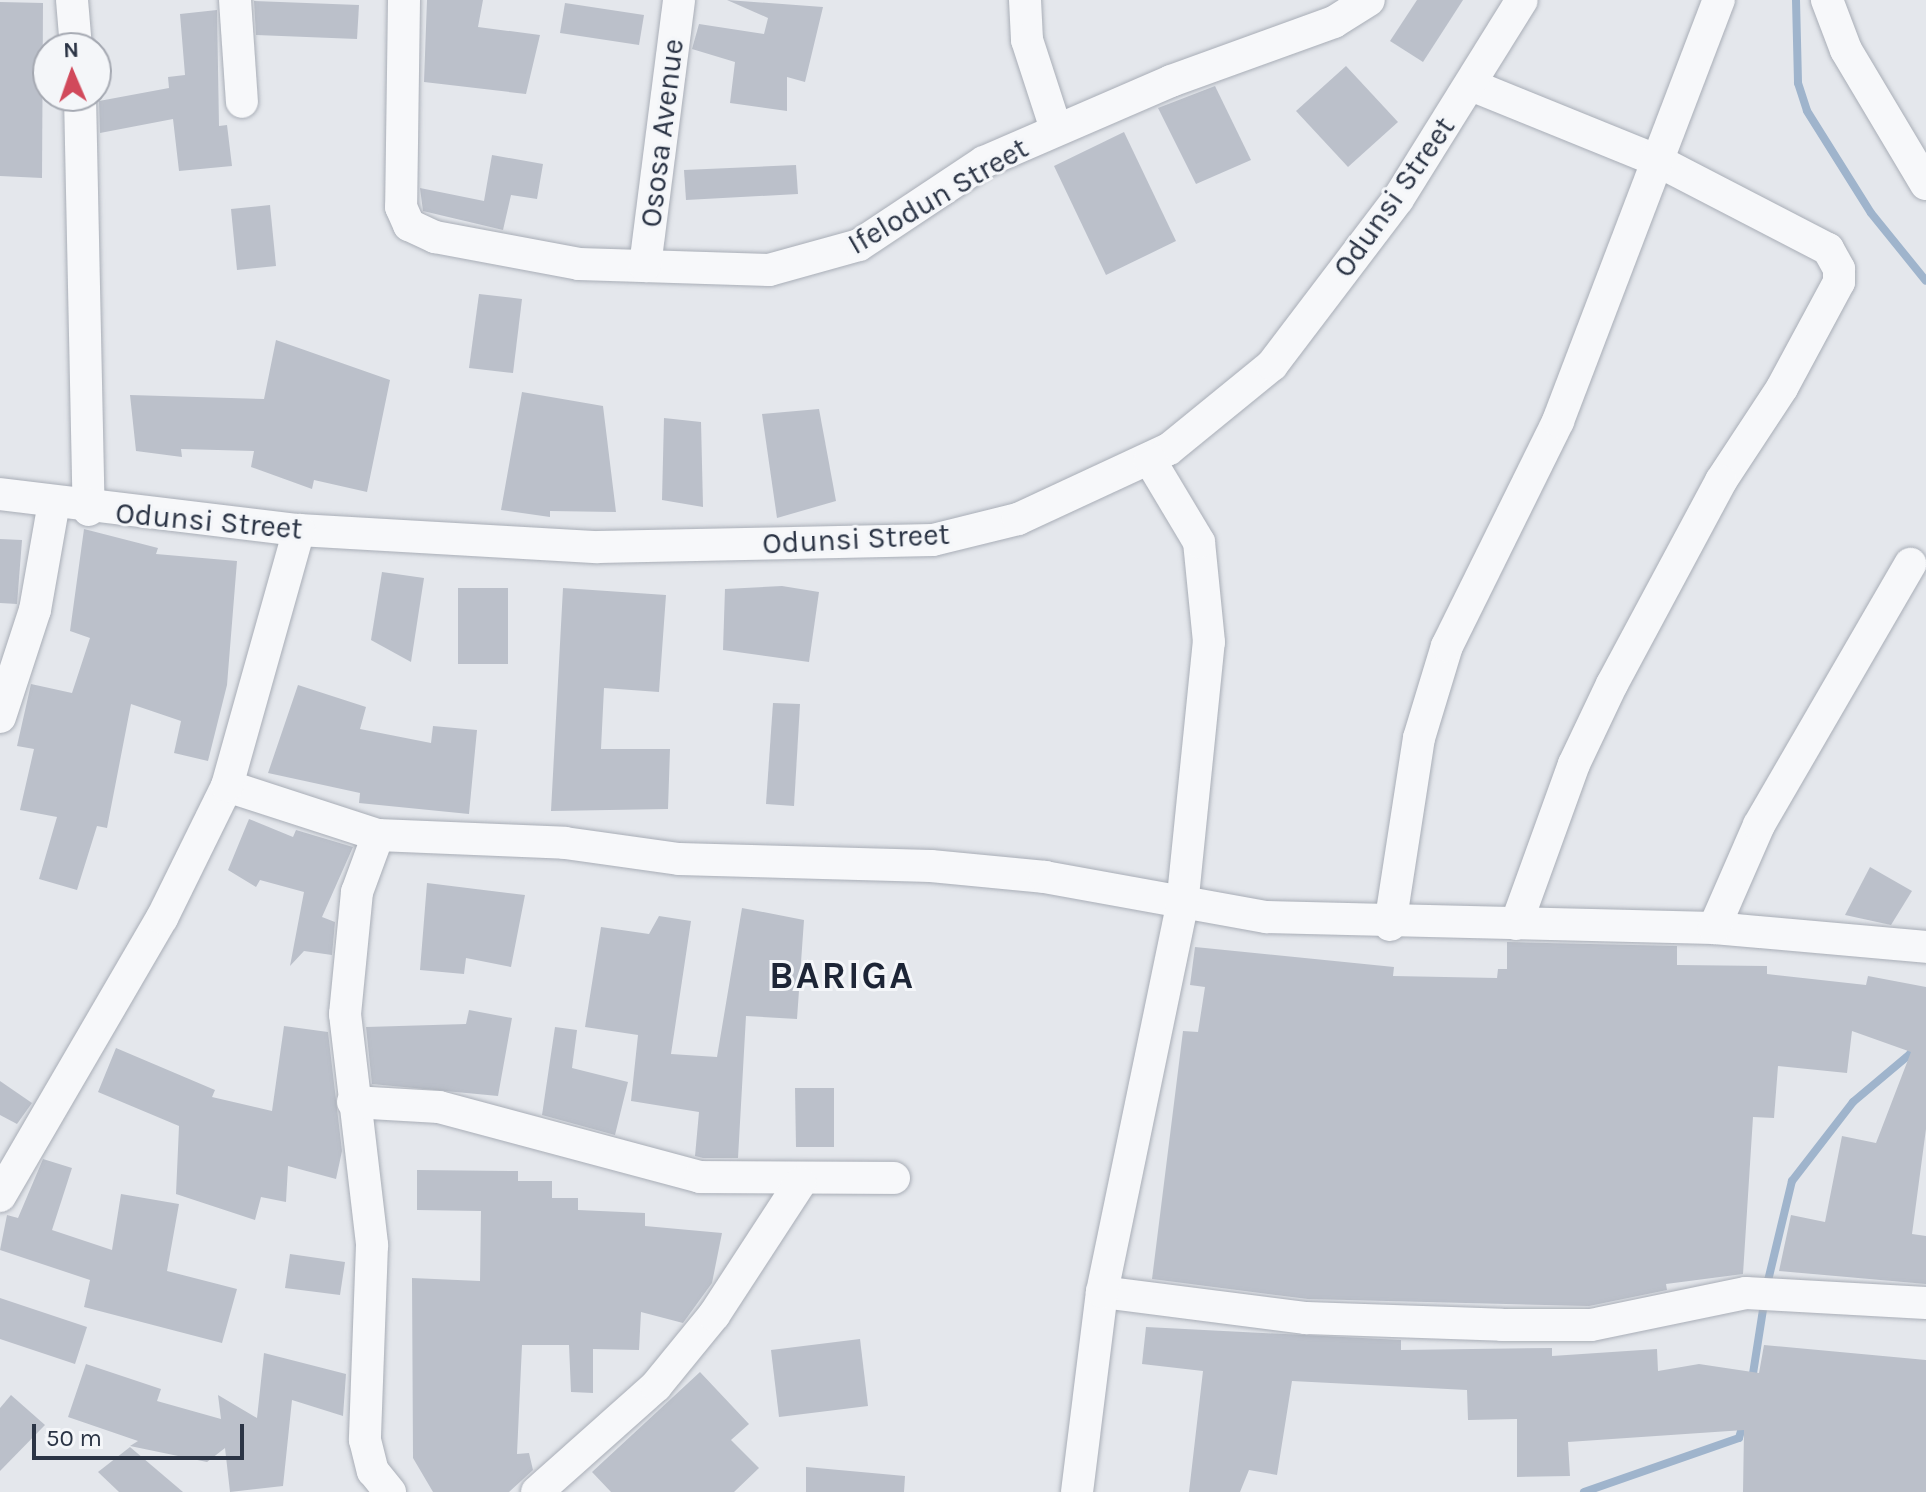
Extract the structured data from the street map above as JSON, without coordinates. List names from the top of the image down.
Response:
{
  "streets": {
    "street": ["Ososa Avenue", "Ifelodun Street", "Odunsi Street"]
  },
  "crossings": [
    ["Ososa Avenue", "Ifelodun Street"]
  ],
  "districts": ["BARIGA"],
  "scale_bar": "50 m",
  "north": "top"
}
